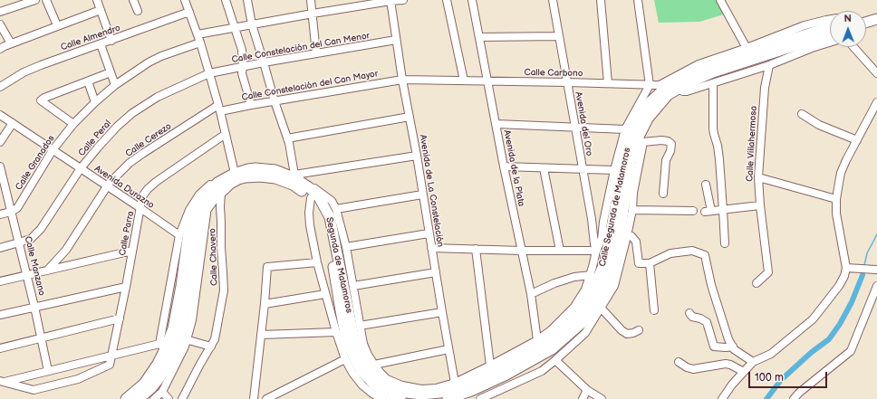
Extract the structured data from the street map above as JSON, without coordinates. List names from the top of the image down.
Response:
{
  "streets": {
    "main road": ["Calle Segunda de Matamoros", "Segunda de Matamoros"],
    "street": [
      "Calle Almendro",
      "Calle Constelación del Can Menor",
      "Calle Carbono",
      "Calle Constelación del Can Mayor",
      "Avenida del Oro",
      "Calle Peral",
      "Calle Cerezo",
      "Calle Villahermosa",
      "Calle Granados",
      "Avenida de la Plata",
      "Avenida Durazno",
      "Avenida de La Constelación",
      "Calle Parra",
      "Calle Chavero",
      "Calle Manzano"
    ]
  },
  "crossings": [
    ["Calle Constelación del Can Menor", "Calle Peral"],
    ["Calle Constelación del Can Menor", "Avenida de La Constelación"],
    ["Calle Carbono", "Calle Constelación del Can Mayor"],
    ["Calle Carbono", "Avenida del Oro"],
    ["Calle Carbono", "Avenida de la Plata"],
    ["Calle Carbono", "Avenida de La Constelación"],
    ["Calle Constelación del Can Mayor", "Calle Cerezo"],
    ["Calle Constelación del Can Mayor", "Avenida de La Constelación"],
    ["Calle Peral", "Avenida Durazno"],
    ["Calle Peral", "Calle Manzano"],
    ["Calle Cerezo", "Avenida Durazno"],
    ["Calle Granados", "Avenida Durazno"],
    ["Calle Granados", "Calle Manzano"],
    ["Avenida Durazno", "Calle Parra"],
    ["Calle Segunda de Matamoros", "Segunda de Matamoros"],
    ["Calle Parra", "Calle Manzano"],
    ["Calle Chavero", "Segunda de Matamoros"]
  ],
  "scale_bar": "100 m",
  "north": "top"
}
